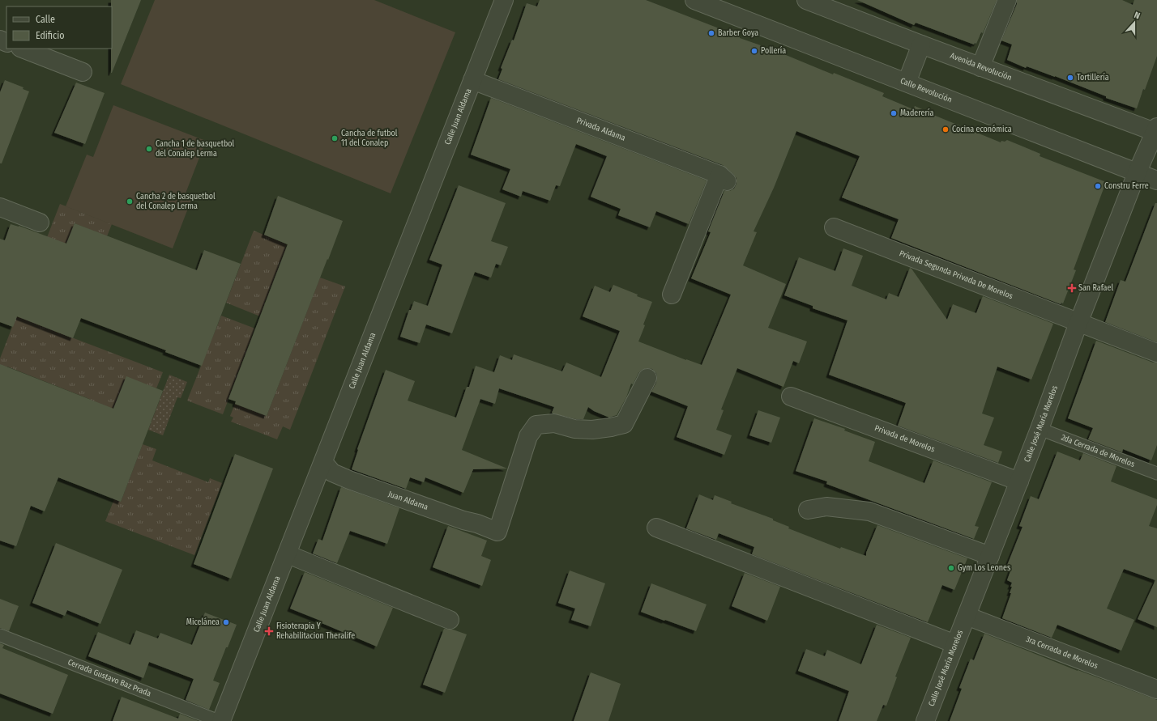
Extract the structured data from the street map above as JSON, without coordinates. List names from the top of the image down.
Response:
{
  "streets": {
    "street": [
      "Avenida Revolución",
      "Calle Revolución",
      "Calle Juan Aldama",
      "Privada Aldama",
      "Privada Segunda Privada De Morelos",
      "Calle José María Morelos",
      "Privada de Morelos",
      "Juan Aldama",
      "3ra Cerrada de Morelos"
    ],
    "lane": ["2da Cerrada de Morelos", "Cerrada Gustavo Baz Prada"]
  },
  "crossings": [
    ["Avenida Revolución", "Calle José María Morelos"],
    ["Calle Revolución", "Calle José María Morelos"],
    ["Calle Juan Aldama", "Privada Aldama"],
    ["Calle Juan Aldama", "Juan Aldama"],
    ["Calle Juan Aldama", "Cerrada Gustavo Baz Prada"],
    ["Privada Segunda Privada De Morelos", "Calle José María Morelos"],
    ["Calle José María Morelos", "Privada de Morelos"],
    ["Calle José María Morelos", "2da Cerrada de Morelos"],
    ["Calle José María Morelos", "3ra Cerrada de Morelos"]
  ],
  "places": {
    "other": [
      "Barber Goya",
      "Pollería",
      "Tortillería",
      "Maderería",
      "Cocina económica",
      "Cancha de futbol 11 del Conalep",
      "Cancha 1 de basquetbol del Conalep Lerma",
      "Constru Ferre",
      "Cancha 2 de basquetbol del Conalep Lerma",
      "Gym Los Leones",
      "Micelánea"
    ],
    "health": ["San Rafael", "Fisioterapia Y Rehabilitacion Theralife"]
  },
  "legend": ["Calle", "Edificio"],
  "north": "top"
}
